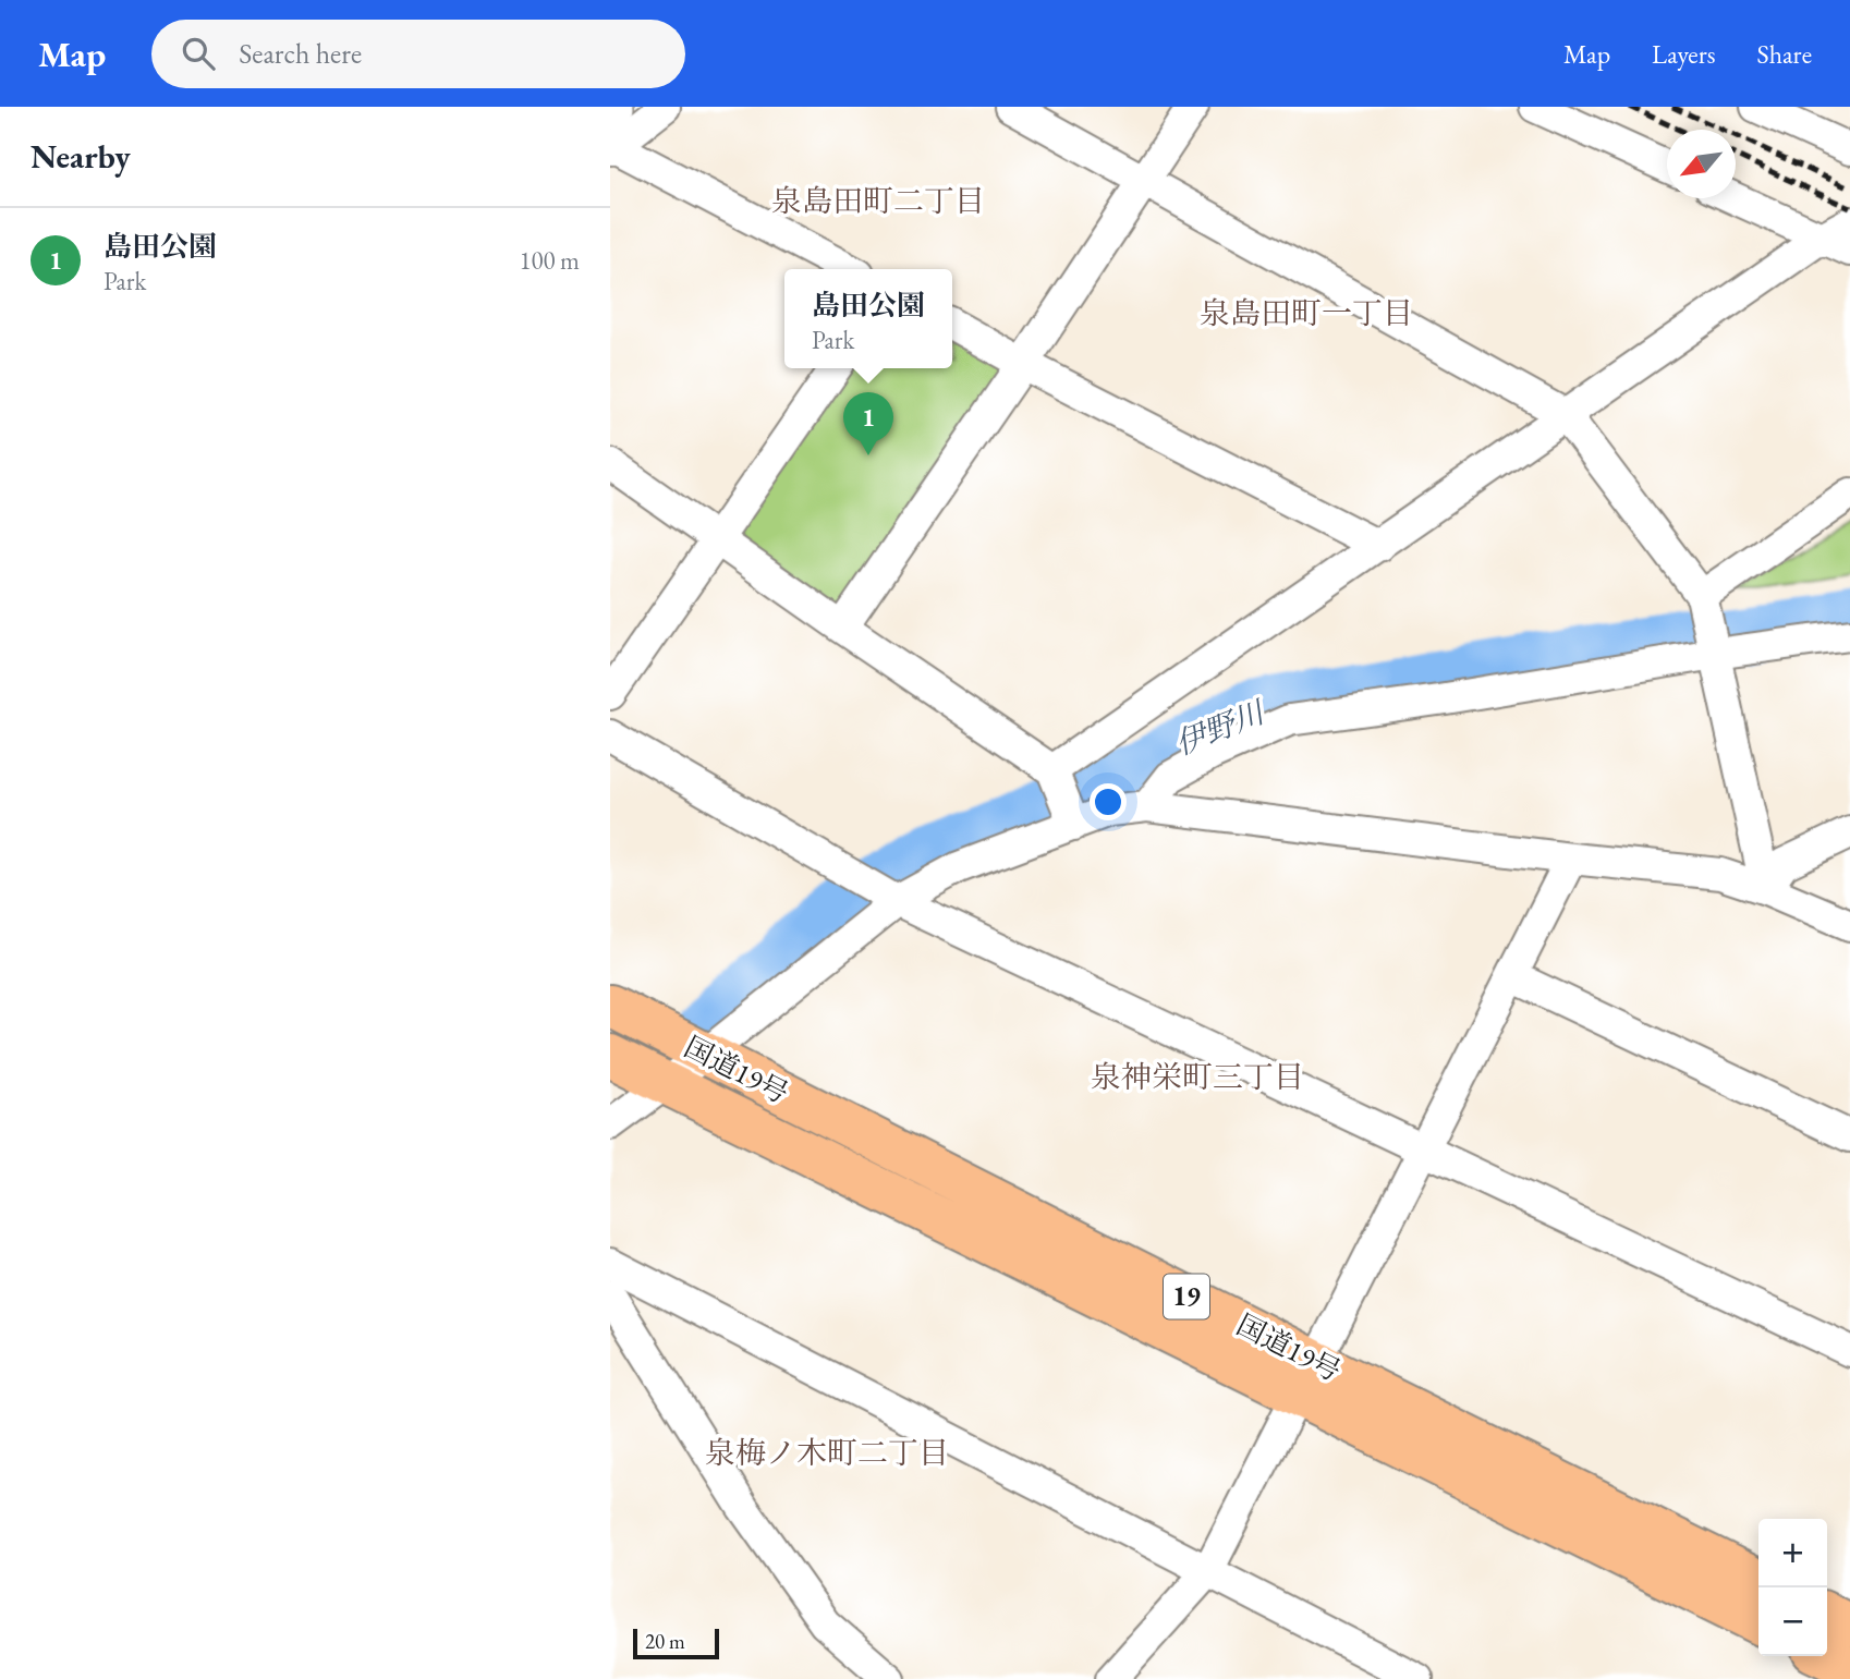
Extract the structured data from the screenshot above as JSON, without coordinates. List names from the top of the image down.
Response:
{
  "streets": {
    "highway": ["国道19号", "19"]
  },
  "districts": [
    "泉島田町二丁目",
    "泉島田町一丁目",
    "泉神栄町三丁目",
    "泉梅ノ木町二丁目"
  ],
  "water": ["伊野川"],
  "scale_bar": "20 m",
  "north": "bottom left",
  "page": {
    "header": "Map",
    "search": "Search here",
    "nav": ["Map", "Layers", "Share"],
    "heading": "Nearby",
    "list": [
      {
        "mark": "1",
        "name": "島田公園",
        "note": "Park",
        "value": "100 m"
      }
    ],
    "popup": ["島田公園", "Park"],
    "pins": "1",
    "map_buttons": ["+", "−"],
    "scale": "20 m"
  }
}
